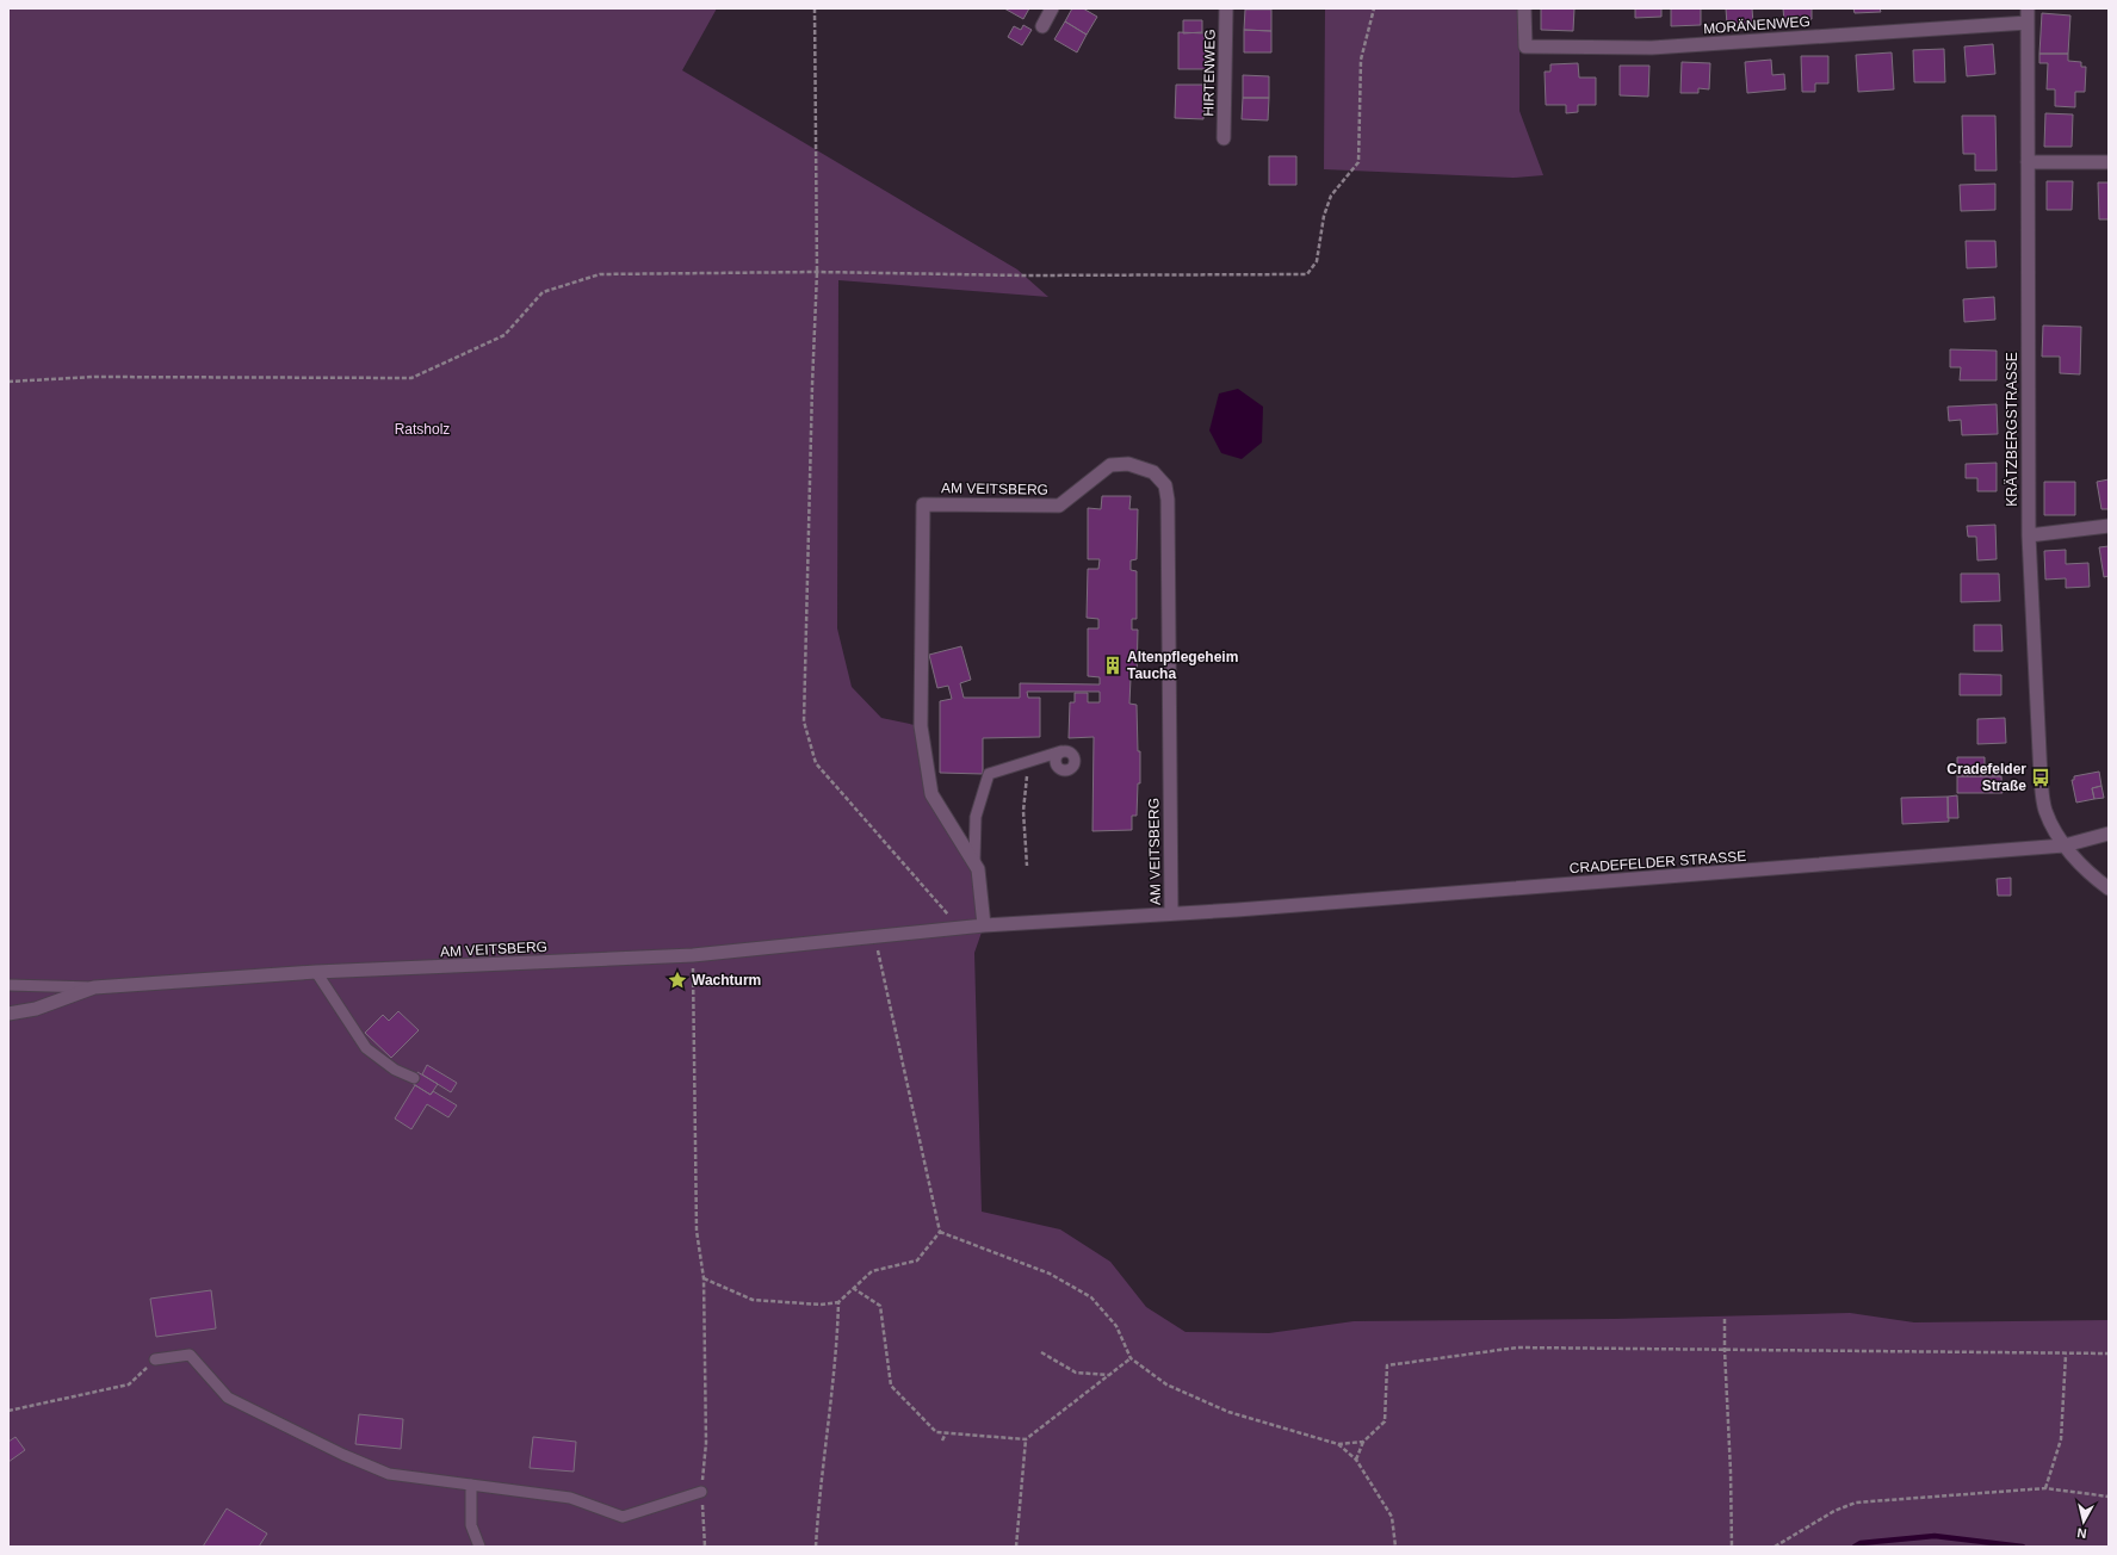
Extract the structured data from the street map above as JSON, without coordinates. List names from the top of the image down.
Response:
{
  "streets": {
    "street": [
      "MORÄNENWEG",
      "HIRTENWEG",
      "KRÄTZBERGSTRASSE",
      "AM VEITSBERG",
      "CRADEFELDER STRASSE"
    ]
  },
  "crossings": [
    ["MORÄNENWEG", "KRÄTZBERGSTRASSE"],
    ["KRÄTZBERGSTRASSE", "CRADEFELDER STRASSE"],
    ["AM VEITSBERG", "CRADEFELDER STRASSE"]
  ],
  "parks": ["Ratsholz"],
  "places": {
    "building": ["Altenpflegeheim Taucha"],
    "bus stop": ["Cradefelder Straße"],
    "place": ["Wachturm"]
  },
  "north": "bottom"
}
